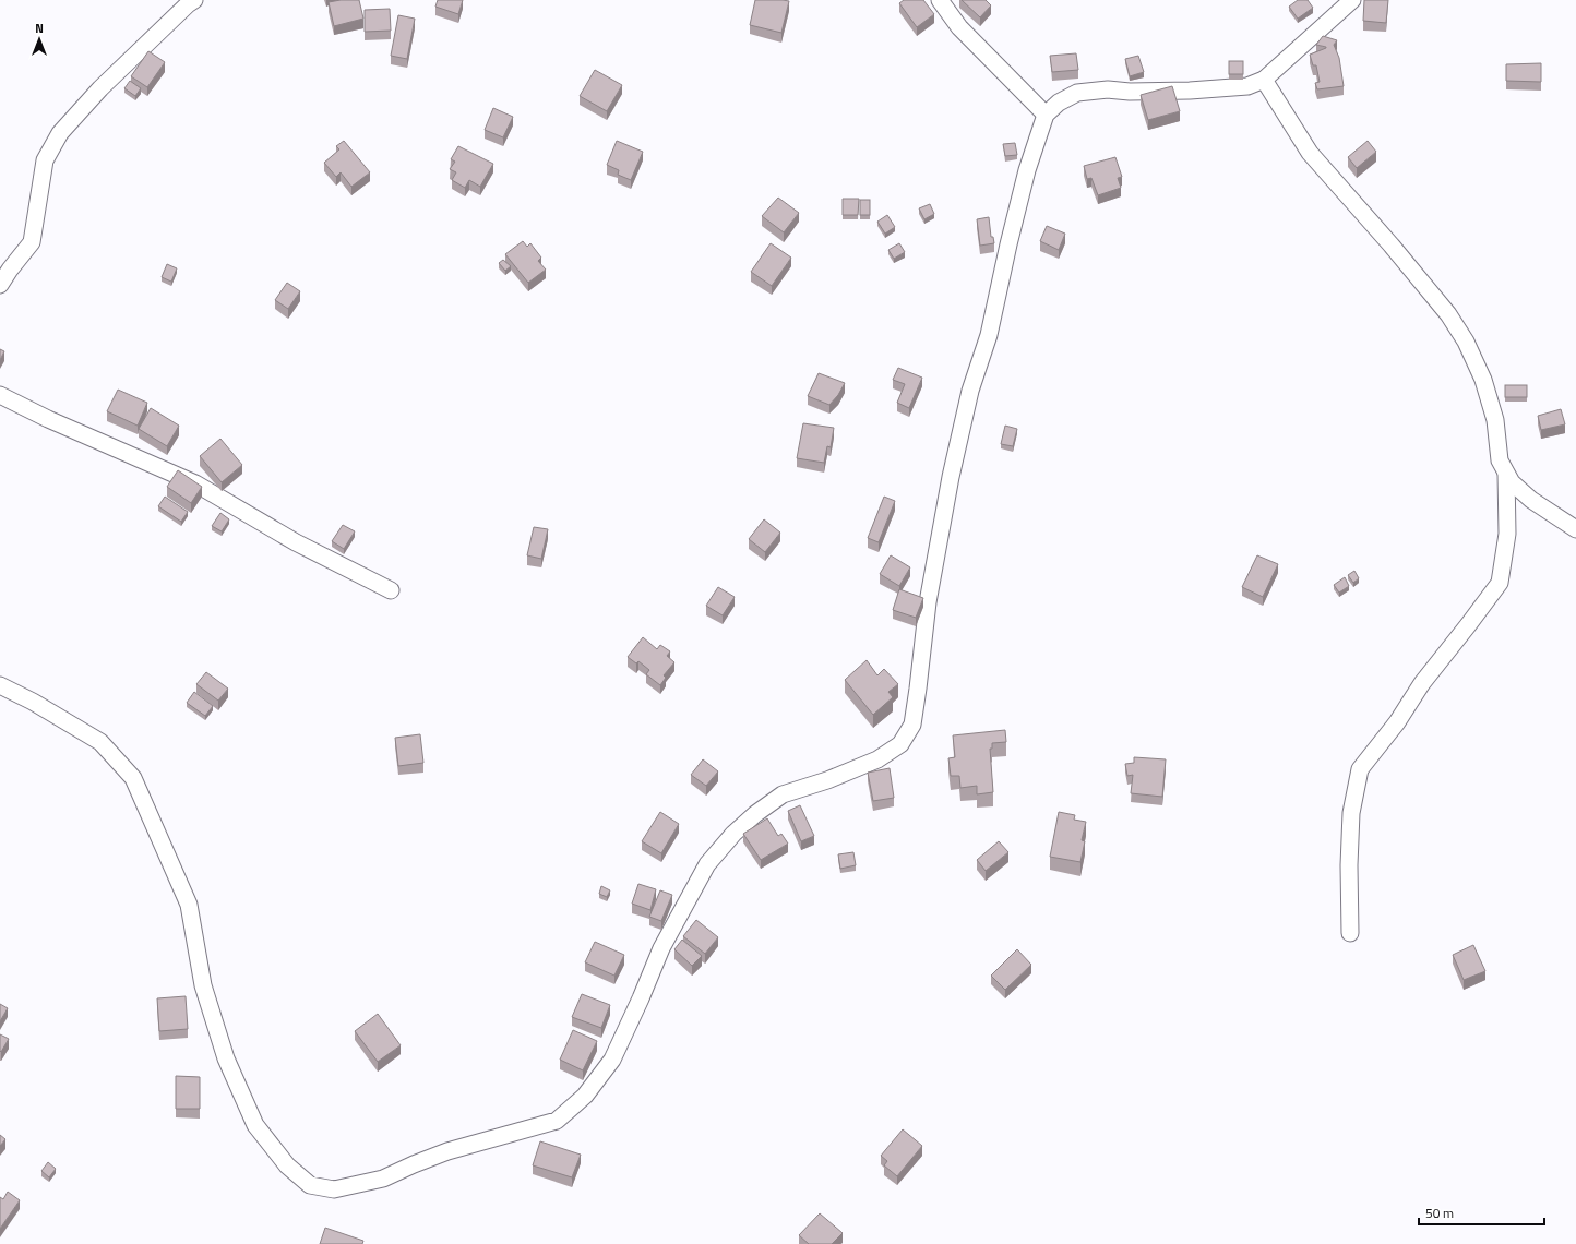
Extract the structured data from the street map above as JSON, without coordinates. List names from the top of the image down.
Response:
{
  "scale_bar": "50 m",
  "north": "top"
}
